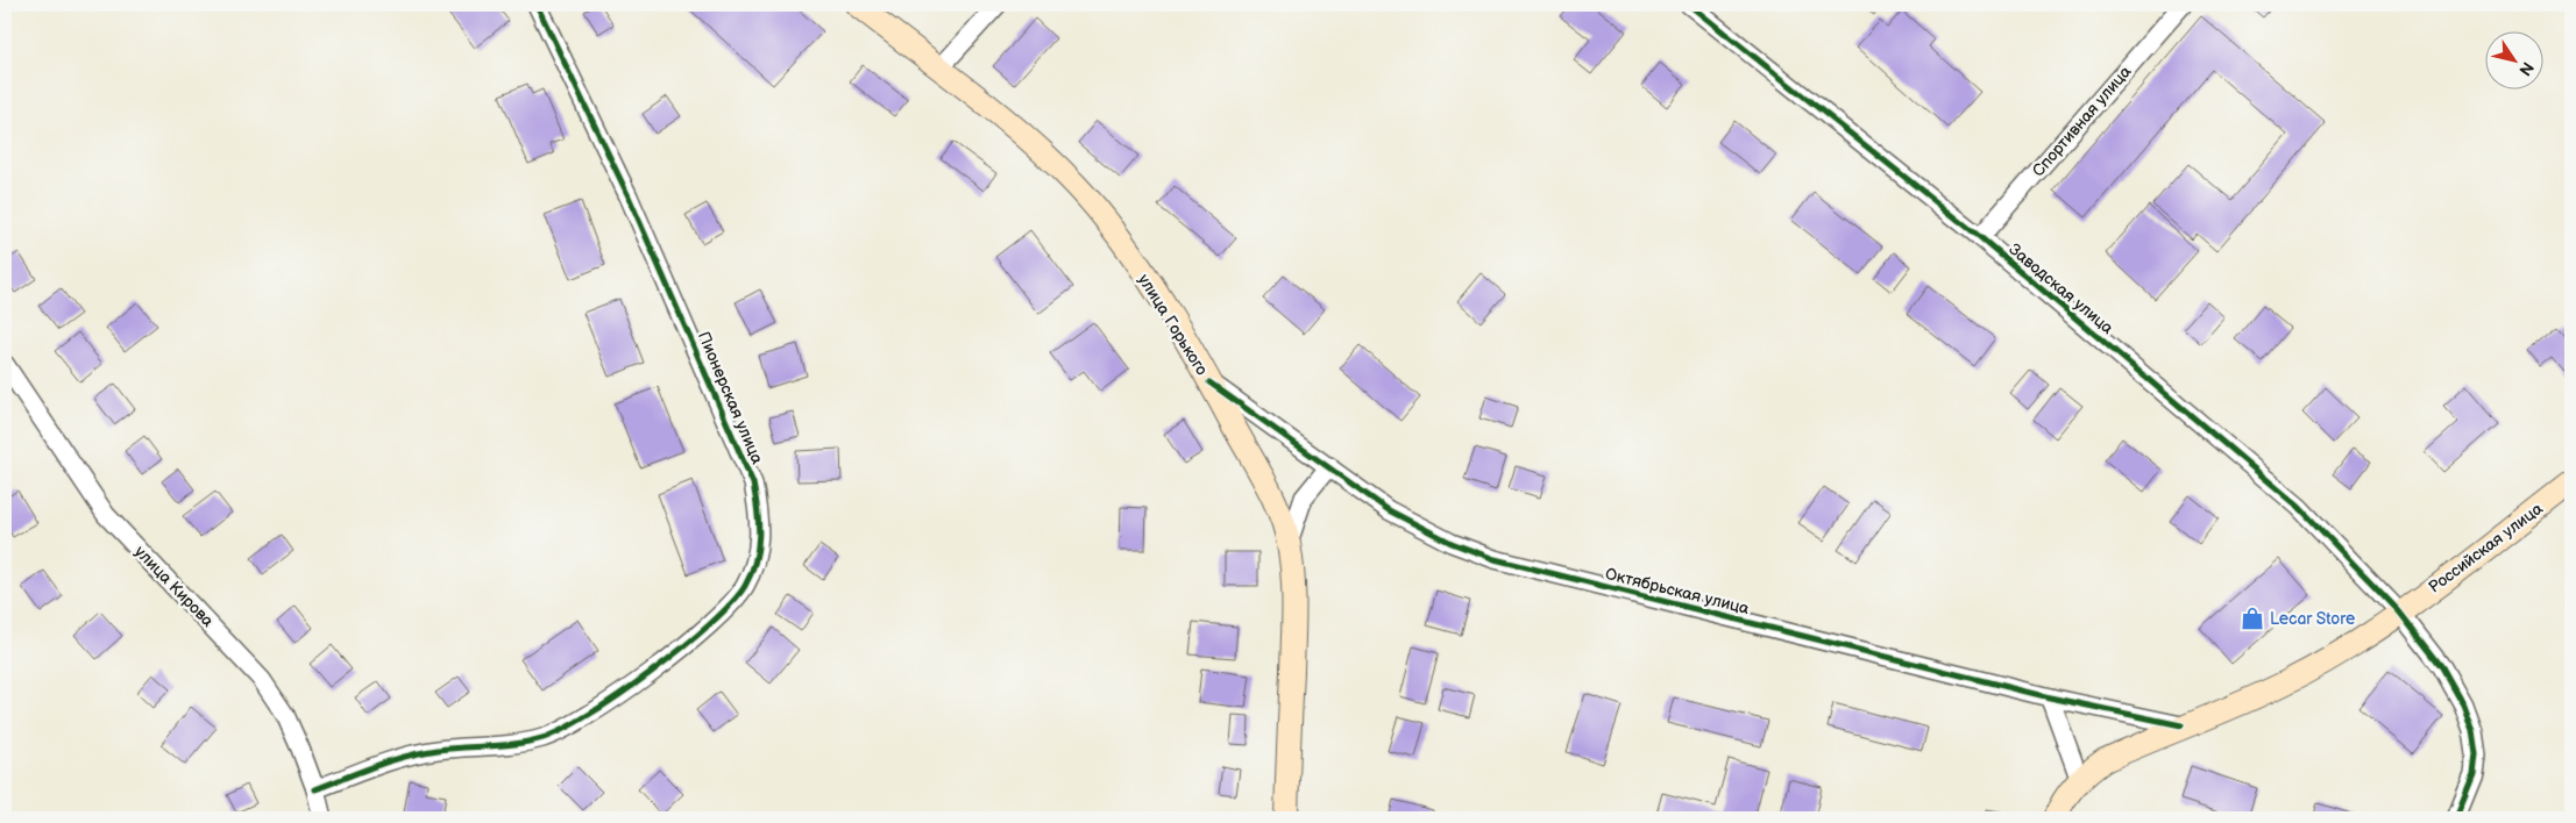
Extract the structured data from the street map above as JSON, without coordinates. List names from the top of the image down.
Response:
{
  "streets": {
    "main road": ["улица Горького", "Российская улица"],
    "street": [
      "Спортивная улица",
      "Заводская улица",
      "Пионерская улица",
      "улица Кирова",
      "Октябрьская улица"
    ]
  },
  "crossings": [
    ["Спортивная улица", "Заводская улица"],
    ["Заводская улица", "Российская улица"],
    ["улица Горького", "Октябрьская улица"],
    ["Пионерская улица", "улица Кирова"],
    ["Российская улица", "Октябрьская улица"]
  ],
  "places": {
    "shop": ["Lecar Store"]
  },
  "north": "bottom right"
}
